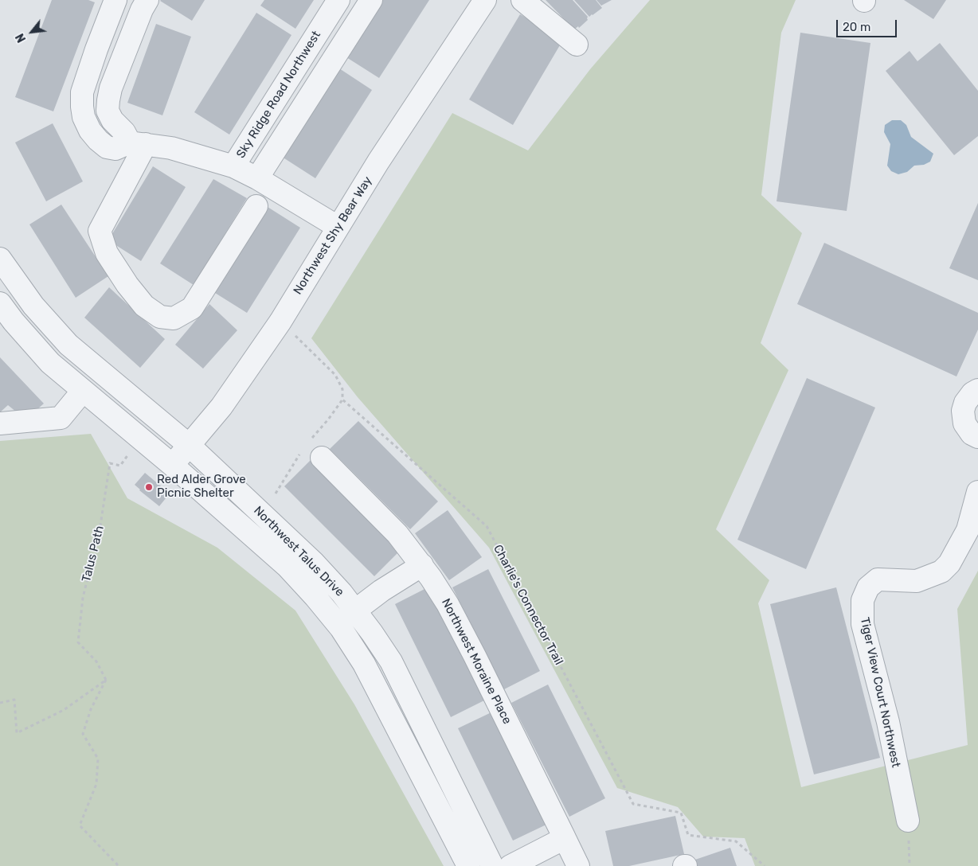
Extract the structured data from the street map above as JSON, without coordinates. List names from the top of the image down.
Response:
{
  "streets": {
    "street": [
      "Sky Ridge Road Northwest",
      "Northwest Shy Bear Way",
      "Northwest Talus Drive",
      "Northwest Moraine Place",
      "Tiger View Court Northwest"
    ],
    "path": ["Talus Path", "Charlie's Connector Trail"]
  },
  "crossings": [
    ["Sky Ridge Road Northwest", "Northwest Shy Bear Way"],
    ["Northwest Shy Bear Way", "Northwest Talus Drive"],
    ["Northwest Shy Bear Way", "Charlie's Connector Trail"],
    ["Northwest Talus Drive", "Talus Path"]
  ],
  "places": ["Red Alder Grove Picnic Shelter"],
  "scale_bar": "20 m",
  "north": "bottom left"
}
